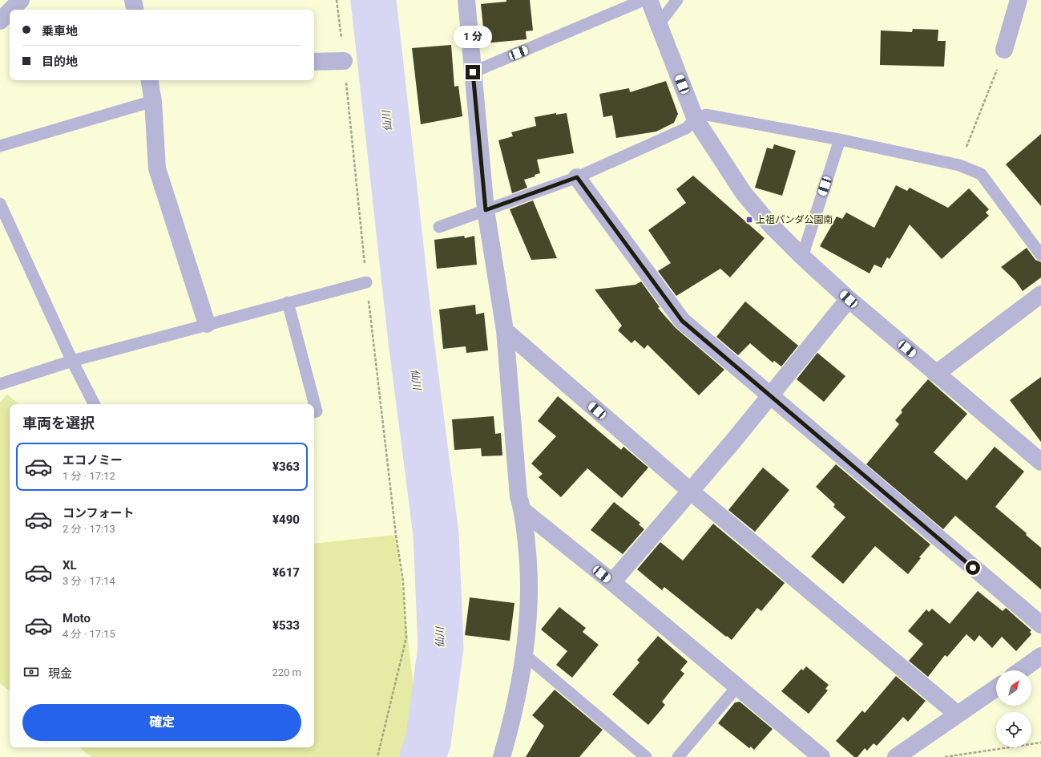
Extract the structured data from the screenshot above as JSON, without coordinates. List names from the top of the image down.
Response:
{
  "water": ["仙川"],
  "places": {
    "transit": ["上祖パンダ公園南"]
  },
  "north": "top right",
  "page": {
    "banner": ["乗車地", "目的地"],
    "bubble": "1 分",
    "heading": "車両を選択",
    "list": [
      {
        "name": "エコノミー",
        "note": "1 分 · 17:12",
        "value": "¥363"
      },
      {
        "name": "コンフォート",
        "note": "2 分 · 17:13",
        "value": "¥490"
      },
      {
        "name": "XL",
        "note": "3 分 · 17:14",
        "value": "¥617"
      },
      {
        "name": "Moto",
        "note": "4 分 · 17:15",
        "value": "¥533"
      }
    ],
    "pay": ["現金", "220 m"],
    "buttons": "確定"
  }
}
